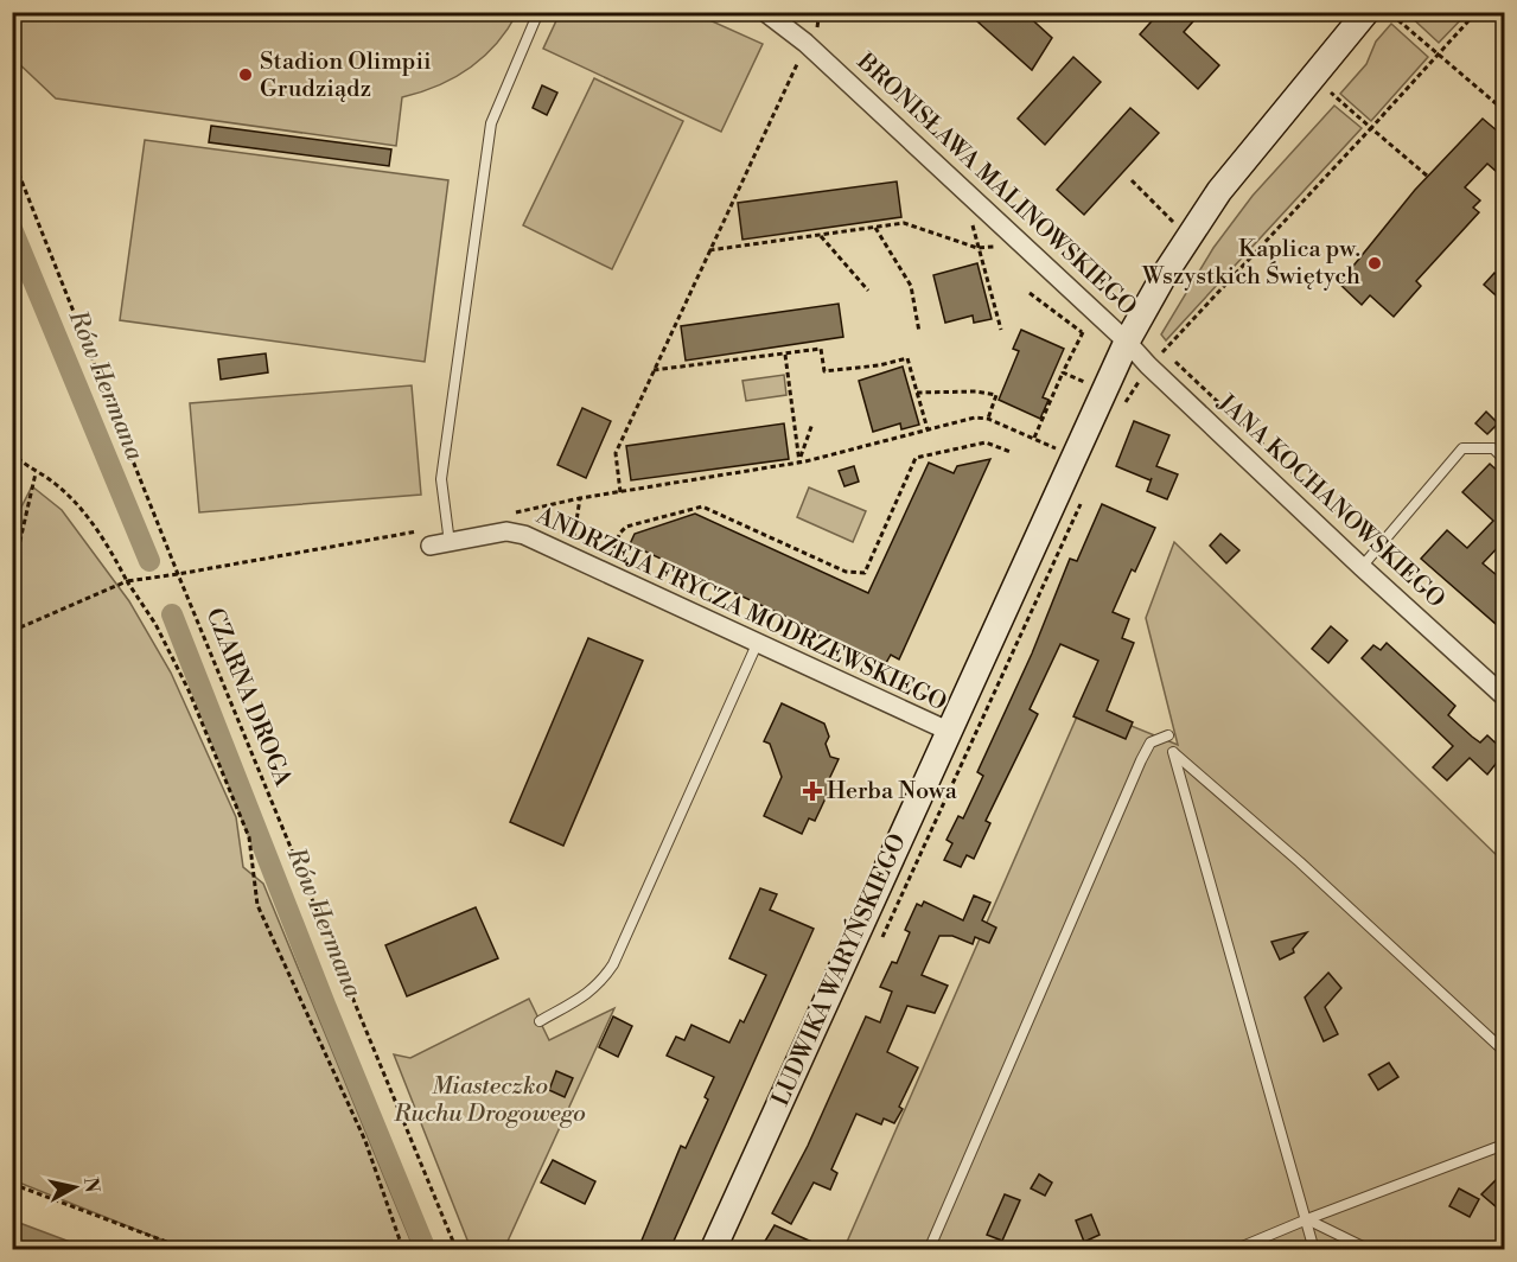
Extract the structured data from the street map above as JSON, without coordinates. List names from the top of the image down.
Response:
{
  "streets": {
    "street": [
      "BRONISŁAWA MALINOWSKIEGO",
      "JANA KOCHANOWSKIEGO",
      "ANDRZEJA FRYCZA MODRZEWSKIEGO",
      "LUDWIKA WARYŃSKIEGO"
    ],
    "path": ["CZARNA DROGA"]
  },
  "crossings": [
    ["BRONISŁAWA MALINOWSKIEGO", "JANA KOCHANOWSKIEGO"],
    ["BRONISŁAWA MALINOWSKIEGO", "LUDWIKA WARYŃSKIEGO"],
    ["JANA KOCHANOWSKIEGO", "LUDWIKA WARYŃSKIEGO"],
    ["ANDRZEJA FRYCZA MODRZEWSKIEGO", "LUDWIKA WARYŃSKIEGO"]
  ],
  "water": ["Rów Hermana"],
  "parks": ["Miasteczko Ruchu Drogowego"],
  "places": {
    "other": ["Stadion Olimpii Grudziądz", "Kaplica pw. Wszystkich Świętych"],
    "health": ["Herba Nowa"]
  },
  "north": "right"
}
